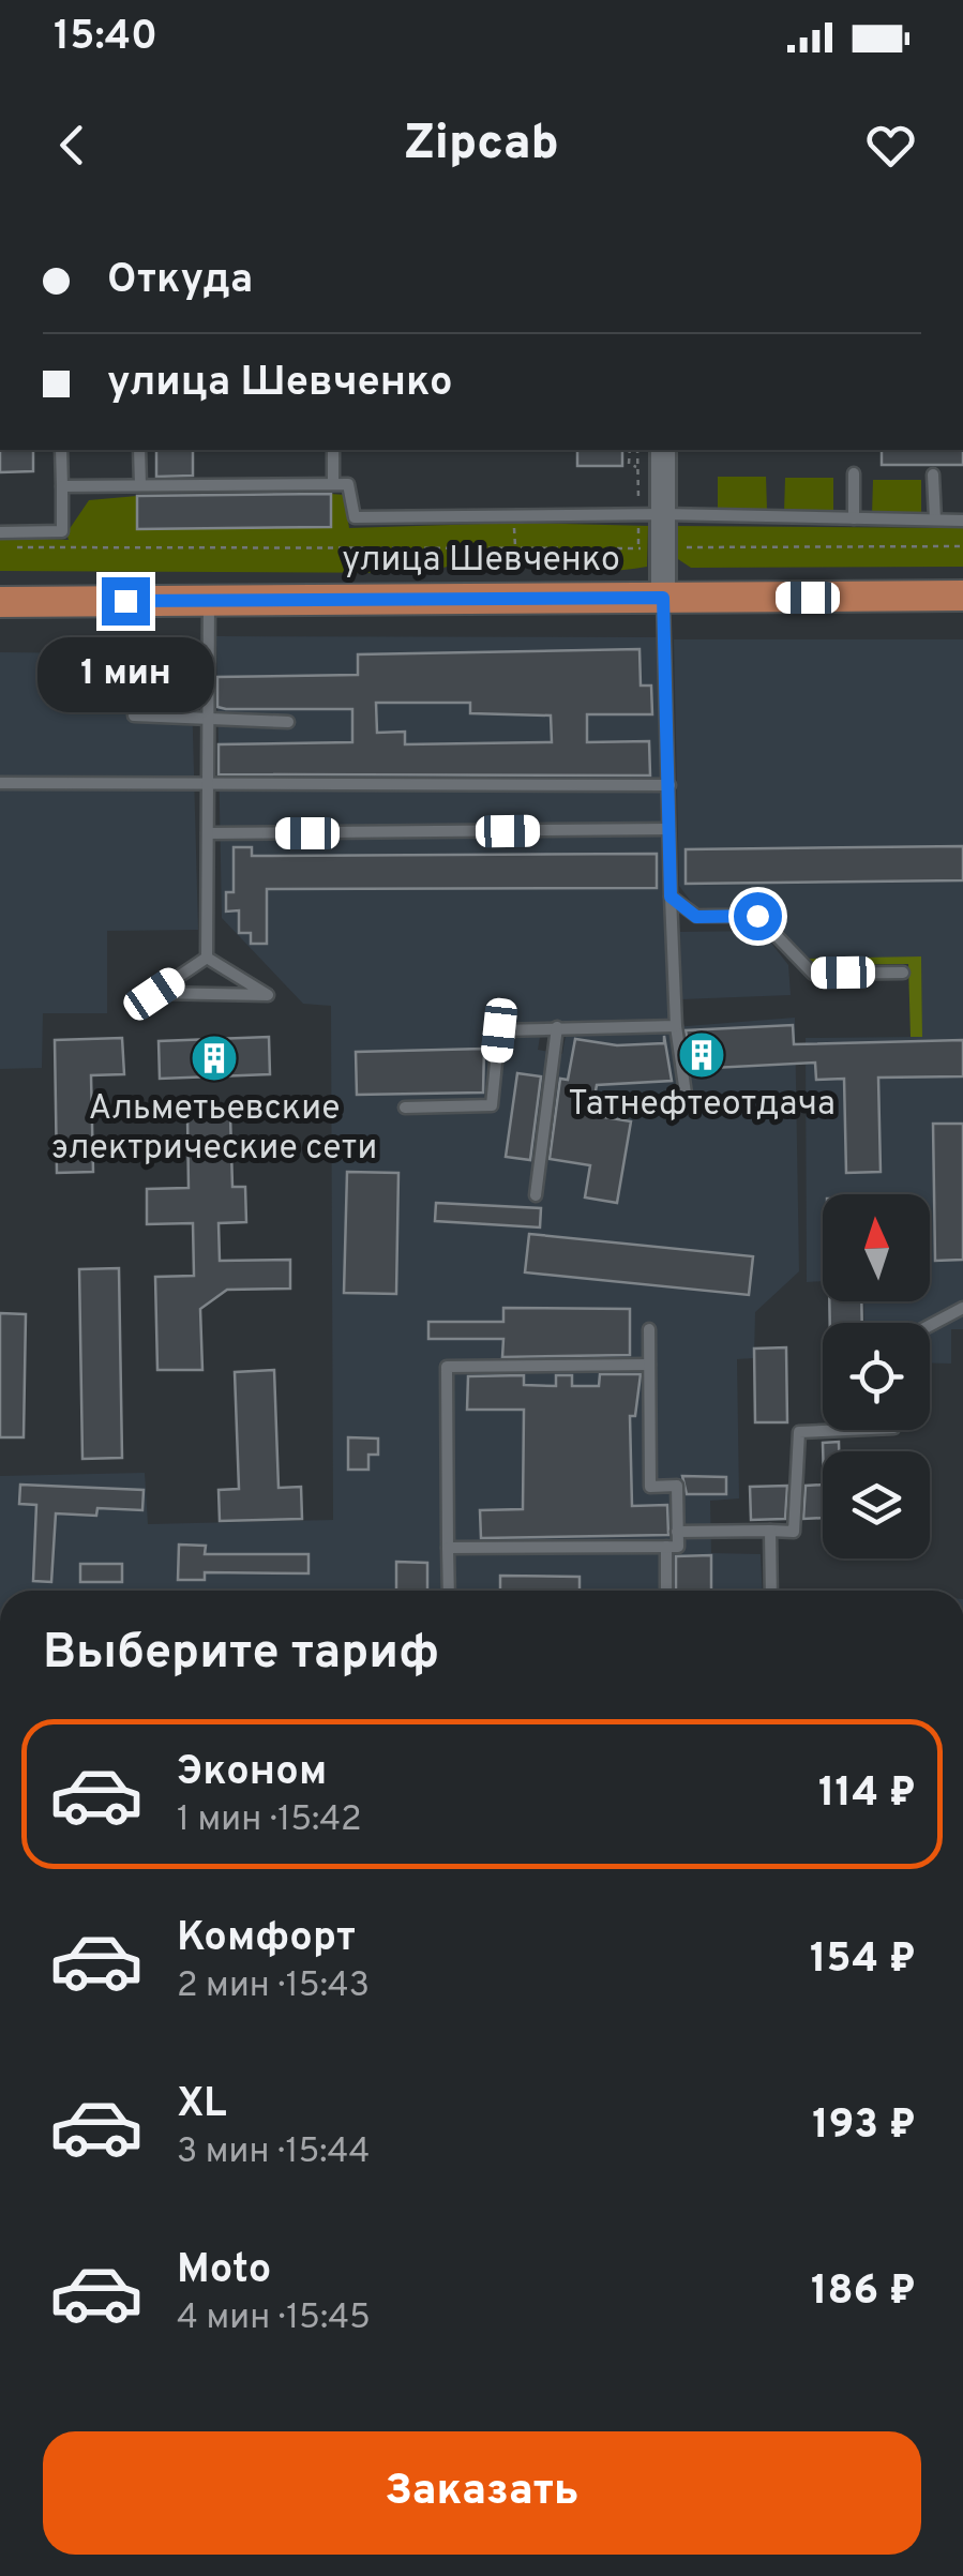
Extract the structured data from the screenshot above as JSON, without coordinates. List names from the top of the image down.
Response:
{
  "streets": {
    "main road": ["улица Шевченко"]
  },
  "places": {
    "building": ["Татнефтеотдача", "Альметьевские электрические сети"]
  },
  "north": "top",
  "page": {
    "status": "15:40",
    "header": "Zipcab",
    "banner": ["Откуда", "улица Шевченко"],
    "bubble": "1 мин",
    "heading": "Выберите тариф",
    "list": [
      {
        "name": "Эконом",
        "note": "1 мин · 15:42",
        "value": "114 ₽"
      },
      {
        "name": "Комфорт",
        "note": "2 мин · 15:43",
        "value": "154 ₽"
      },
      {
        "name": "XL",
        "note": "3 мин · 15:44",
        "value": "193 ₽"
      },
      {
        "name": "Moto",
        "note": "4 мин · 15:45",
        "value": "186 ₽"
      }
    ],
    "buttons": "Заказать"
  }
}
